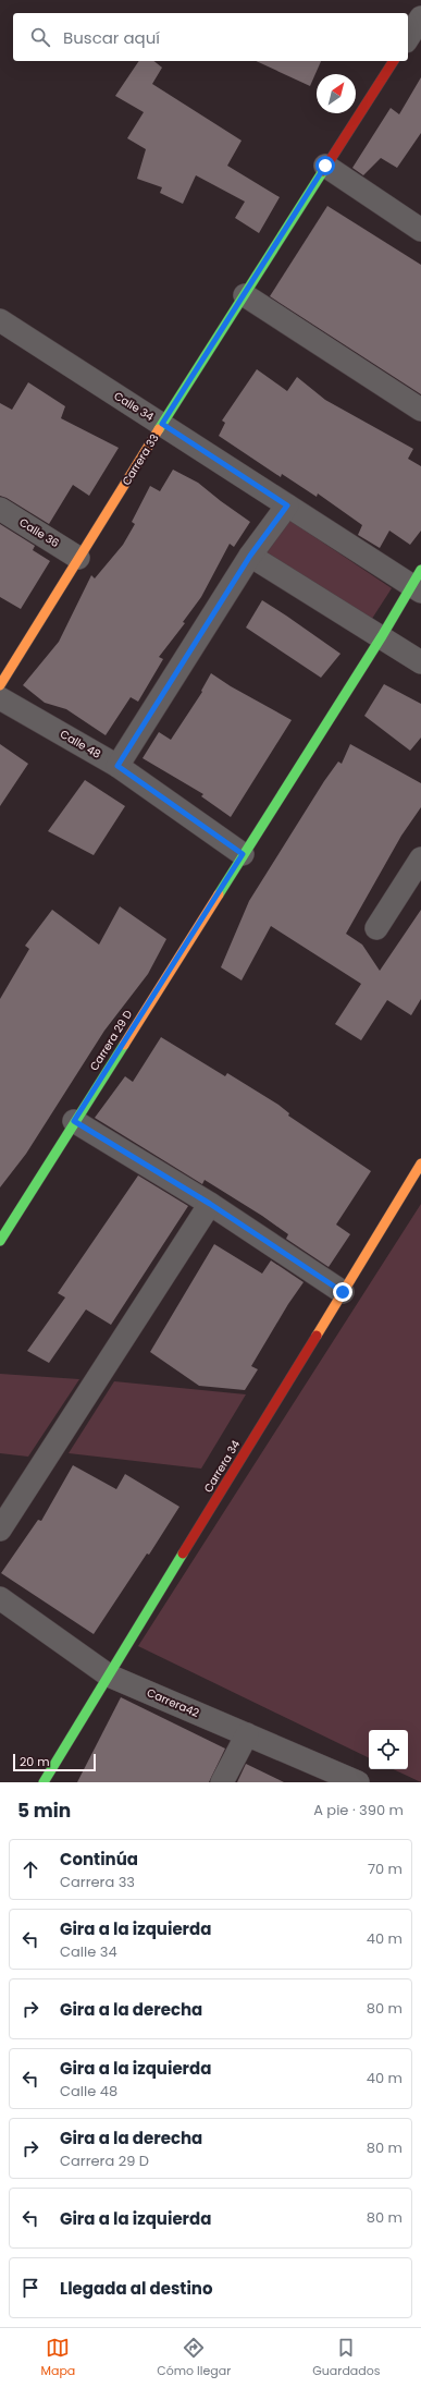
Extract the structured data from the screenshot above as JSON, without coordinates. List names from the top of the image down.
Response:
{
  "streets": {
    "street": [
      "Calle 34",
      "Carrera 33",
      "Calle 36",
      "Calle 48",
      "Carrera 29 D",
      "Carrera 34",
      "Carrera42"
    ]
  },
  "crossings": [
    ["Calle 34", "Carrera 33"],
    ["Calle 34", "Carrera 29 D"],
    ["Carrera 33", "Calle 36"],
    ["Calle 48", "Carrera 29 D"],
    ["Carrera 34", "Carrera42"]
  ],
  "scale_bar": "20 m",
  "north": "top right",
  "page": {
    "search": "Buscar aquí",
    "scale": "20 m",
    "heading": ["5 min", "A pie · 390 m"],
    "list": [
      ["Continúa", "Carrera 33", "70 m"],
      ["Gira a la izquierda", "Calle 34", "40 m"],
      ["Gira a la derecha", "80 m"],
      ["Gira a la izquierda", "Calle 48", "40 m"],
      ["Gira a la derecha", "Carrera 29 D", "80 m"],
      ["Gira a la izquierda", "80 m"],
      "Llegada al destino"
    ],
    "nav": ["Mapa", "Cómo llegar", "Guardados"]
  }
}
